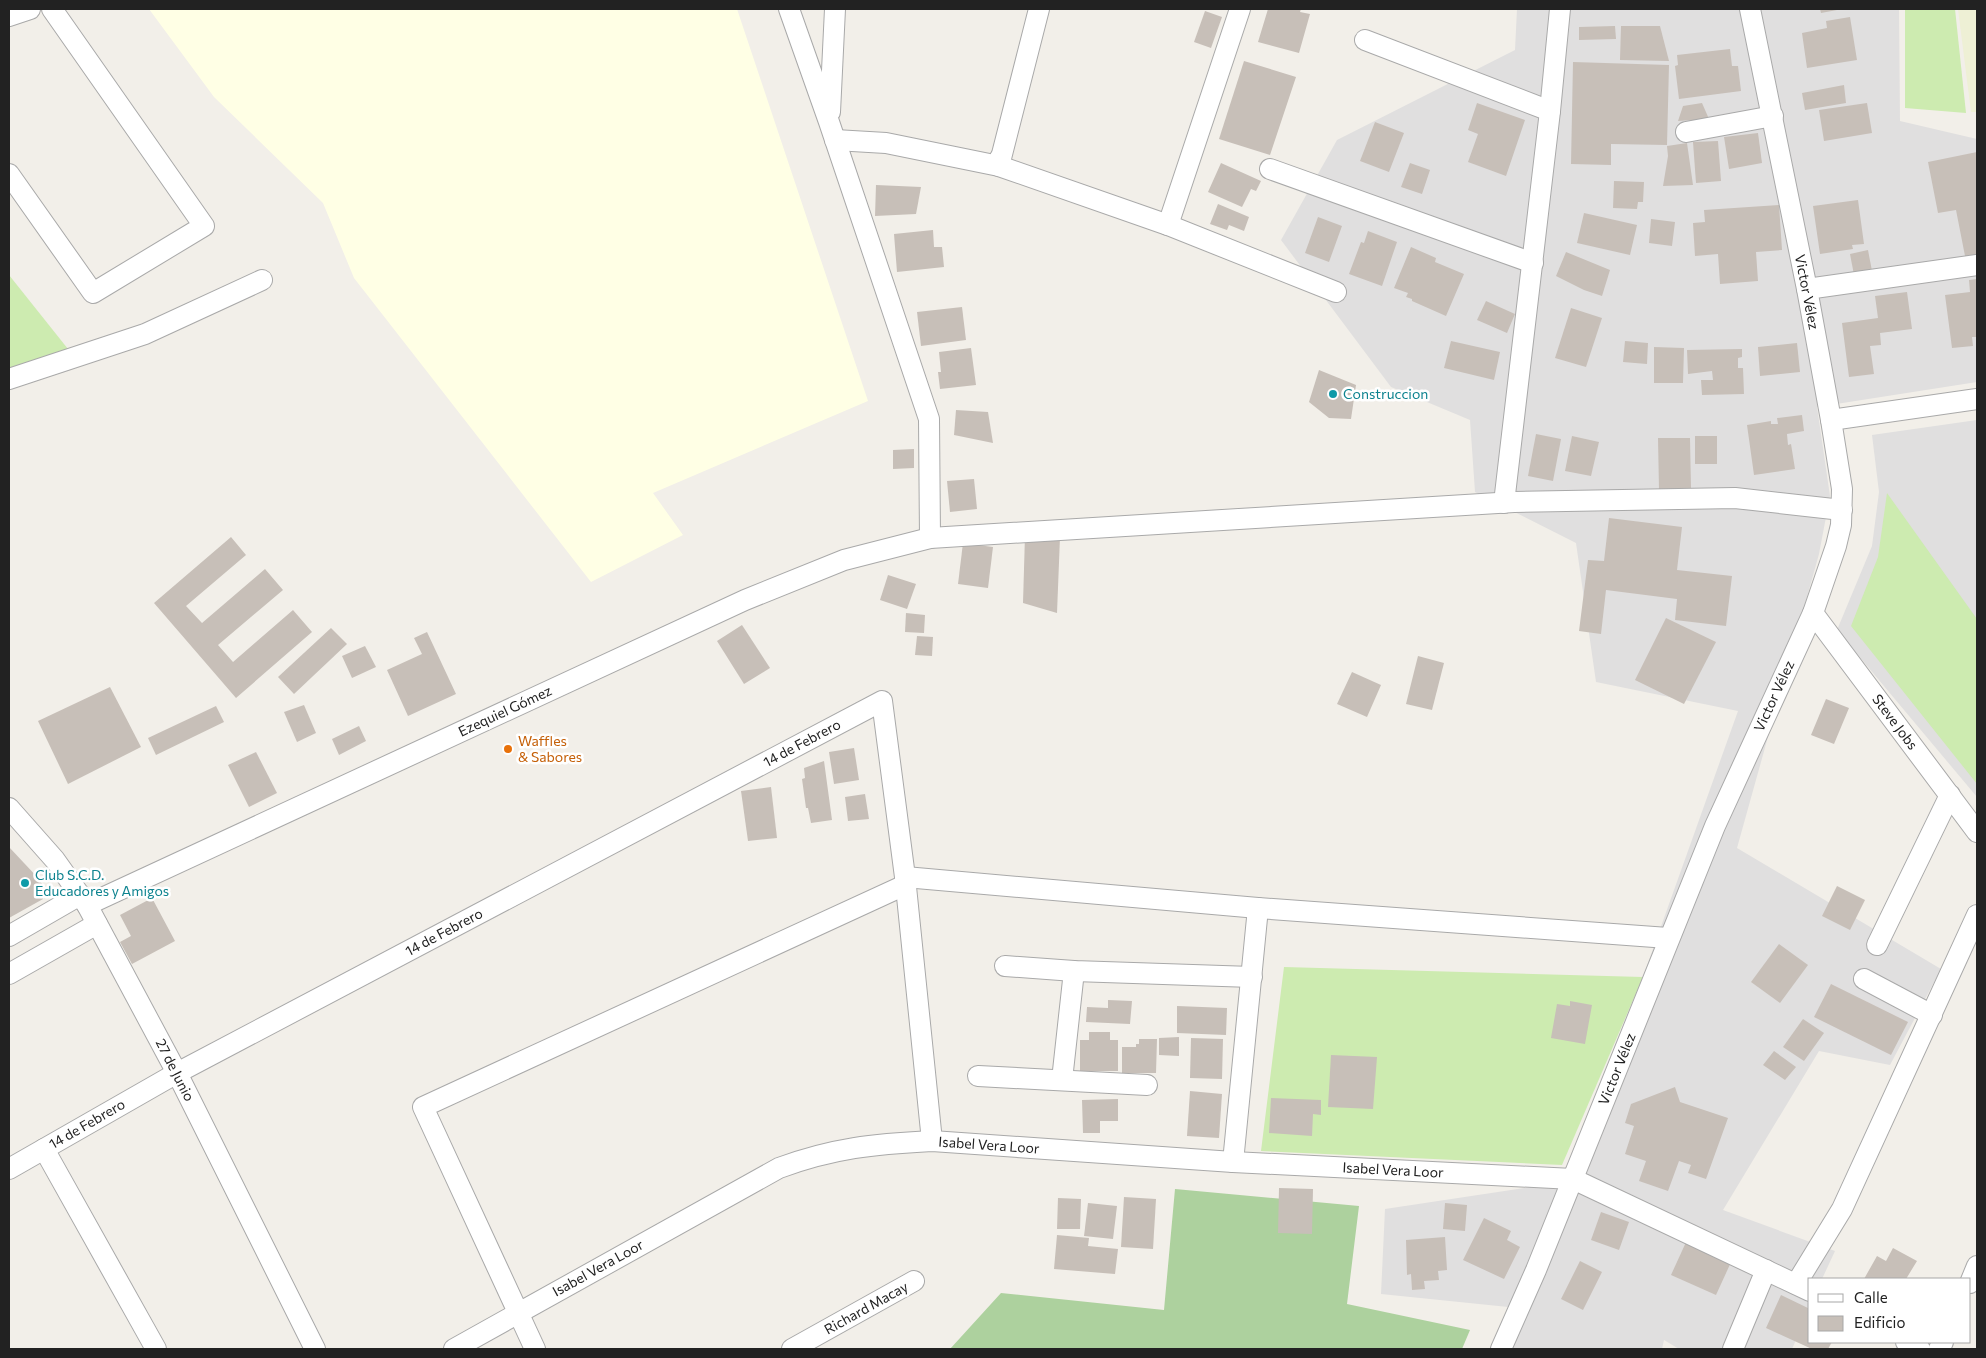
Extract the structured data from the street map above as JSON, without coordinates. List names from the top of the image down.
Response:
{
  "streets": {
    "street": [
      "Victor Vélez",
      "Ezequiel Gómez",
      "Steve Jobs",
      "14 de Febrero",
      "27 de Junio",
      "Isabel Vera Loor",
      "Richard Macay"
    ]
  },
  "crossings": [
    ["Victor Vélez", "Ezequiel Gómez"],
    ["Victor Vélez", "Steve Jobs"],
    ["Victor Vélez", "Isabel Vera Loor"],
    ["Ezequiel Gómez", "27 de Junio"],
    ["14 de Febrero", "27 de Junio"]
  ],
  "places": ["Construccion", "Waffles & Sabores", "Club S.C.D. Educadores y Amigos"],
  "legend": ["Calle", "Edificio"]
}
